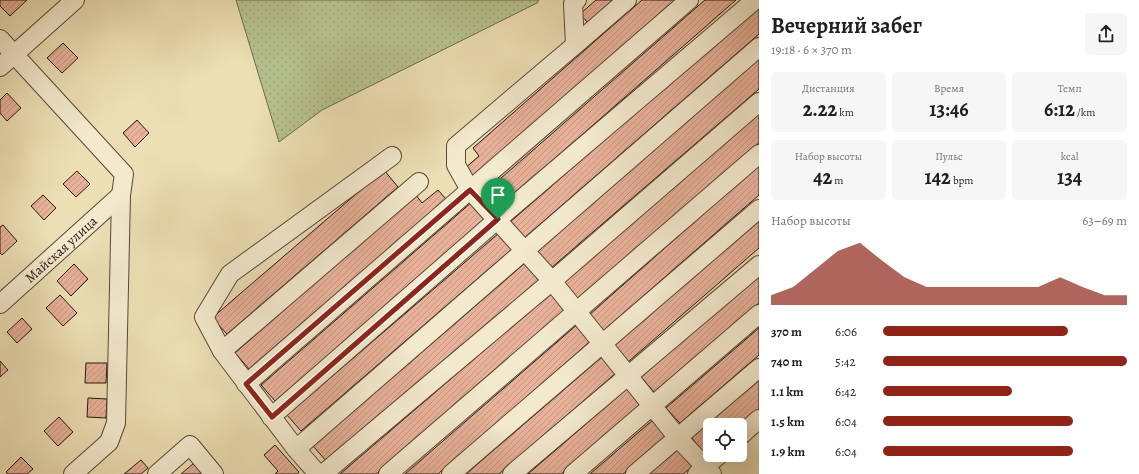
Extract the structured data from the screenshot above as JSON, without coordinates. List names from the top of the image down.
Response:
{
  "streets": {
    "street": ["Майская улица"]
  },
  "page": {
    "heading": ["Вечерний забег", "19:18 · 6 × 370 m"],
    "stats": [
      ["Дистанция", "2.22 km"],
      ["Время", "13:46"],
      ["Темп", "6:12 /km"],
      ["Набор высоты", "42 m"],
      ["Пульс", "142 bpm"],
      ["kcal", "134"]
    ],
    "chart": ["Набор высоты", "63–69 m"],
    "list": [
      {
        "name": "370 m",
        "note": "6:06"
      },
      {
        "name": "740 m",
        "note": "5:42"
      },
      {
        "name": "1.1 km",
        "note": "6:42"
      },
      {
        "name": "1.5 km",
        "note": "6:04"
      },
      {
        "name": "1.9 km",
        "note": "6:04"
      }
    ]
  }
}
